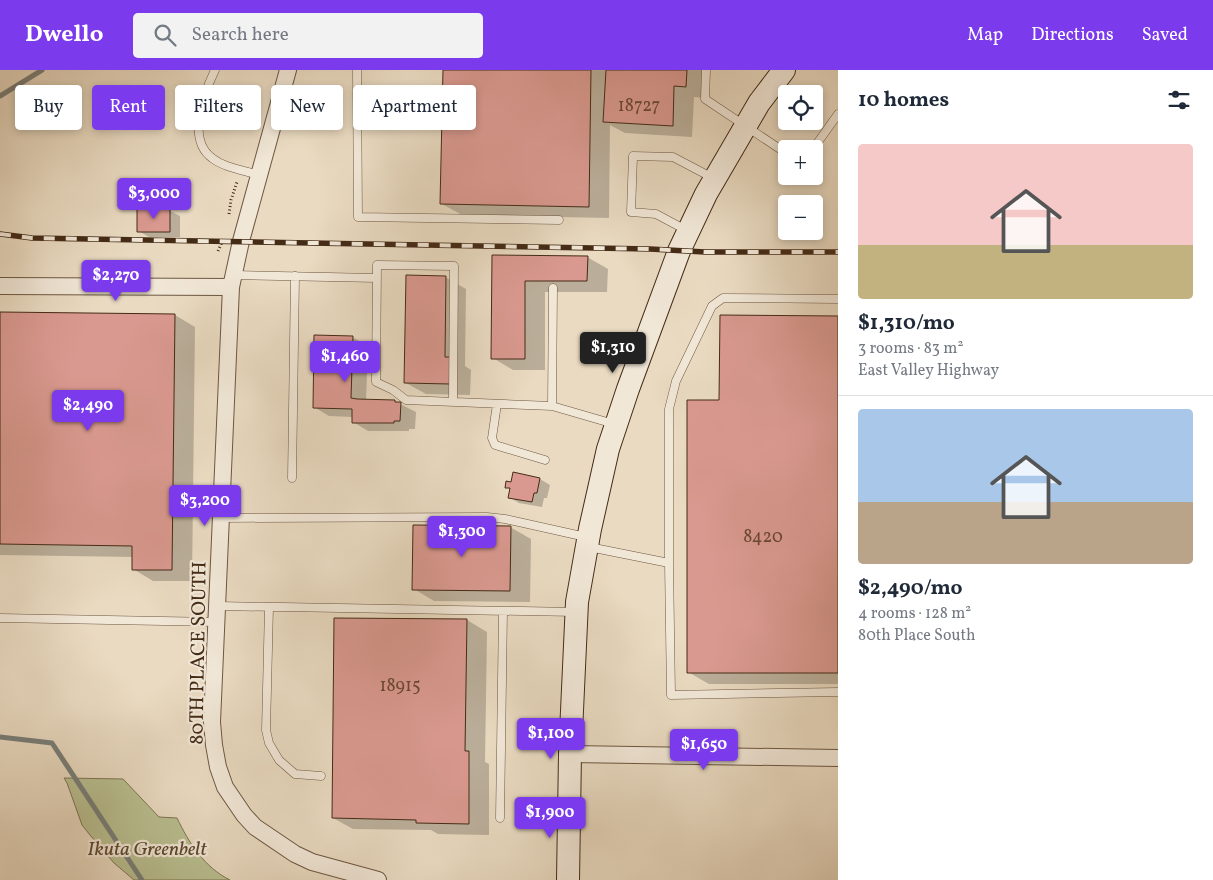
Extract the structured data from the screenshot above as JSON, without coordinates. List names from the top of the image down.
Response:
{
  "streets": {
    "street": ["80TH PLACE SOUTH"]
  },
  "parks": ["Ikuta Greenbelt"],
  "house_numbers": ["18727", "8420", "18915"],
  "page": {
    "header": "Dwello",
    "search": "Search here",
    "nav": ["Map", "Directions", "Saved"],
    "heading": "10 homes",
    "map_buttons": ["+", "−"],
    "chip": [
      "Buy",
      "Rent",
      "Filters",
      "New",
      "Apartment"
    ],
    "list": [
      {
        "name": "$1,310/mo",
        "note": "3 rooms · 83 m² · East Valley Highway"
      },
      {
        "name": "$2,490/mo",
        "note": "4 rooms · 128 m² · 80th Place South"
      }
    ],
    "price": [
      "$3,000",
      "$2,270",
      "$1,310",
      "$1,460",
      "$2,490",
      "$3,200",
      "$1,300",
      "$1,100",
      "$1,650",
      "$1,900"
    ]
  }
}
